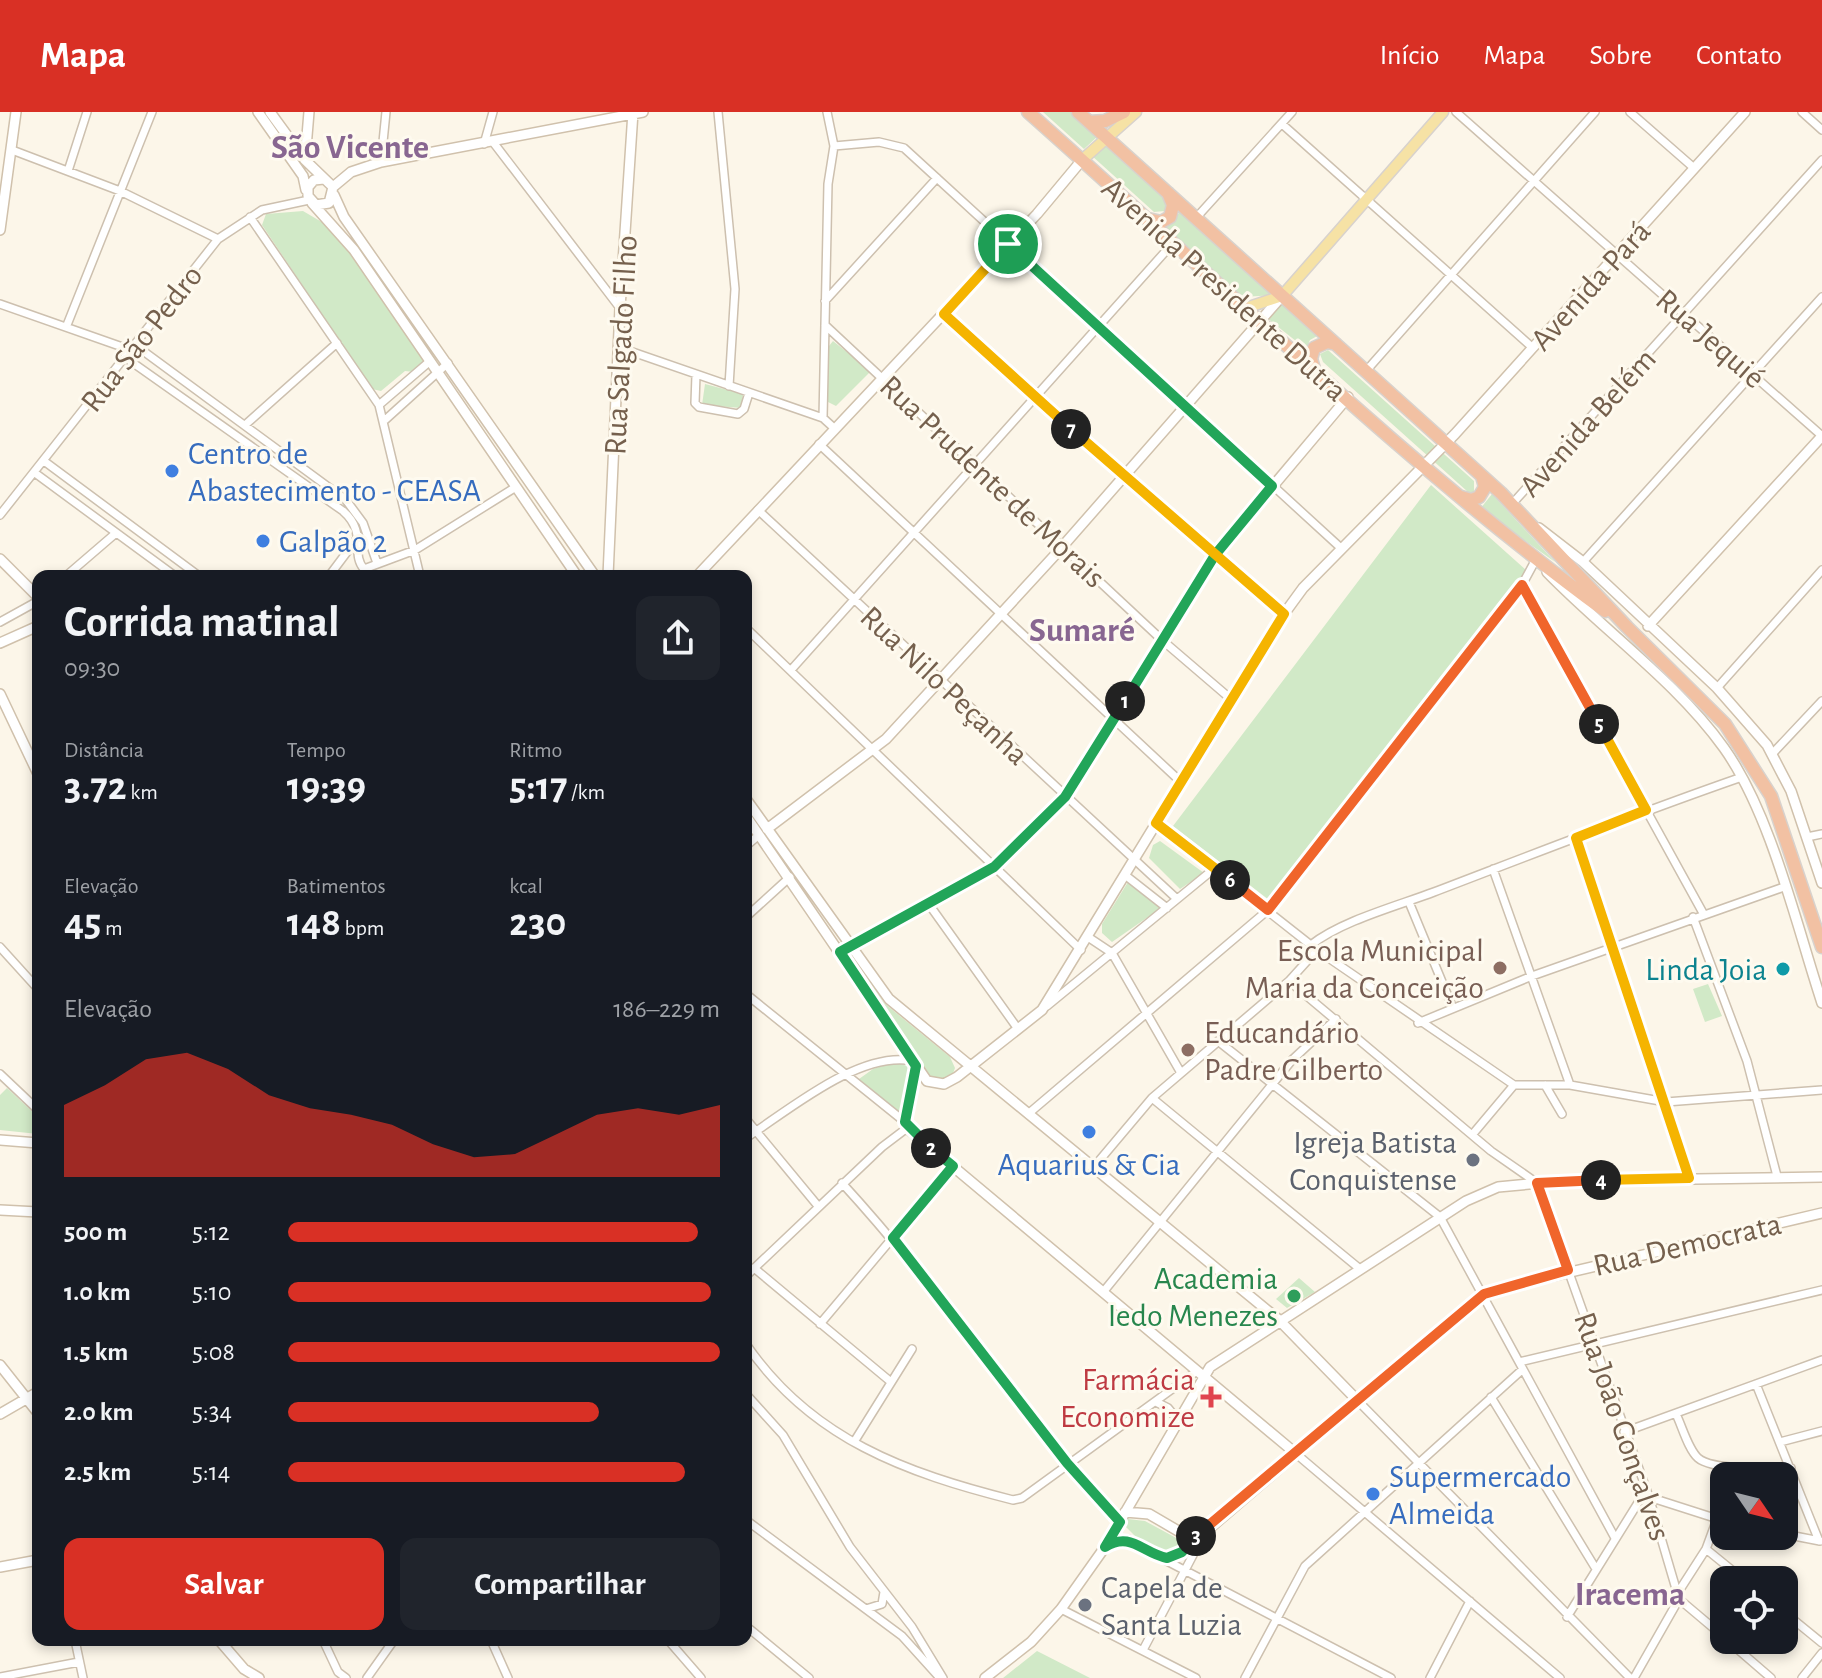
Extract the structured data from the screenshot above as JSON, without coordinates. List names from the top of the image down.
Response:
{
  "streets": {
    "highway": ["Avenida Presidente Dutra"],
    "street": [
      "Avenida Pará",
      "Rua São Pedro",
      "Rua Jequié",
      "Rua Salgado Filho",
      "Avenida Belém",
      "Rua Prudente de Morais",
      "Rua Nilo Peçanha",
      "Rua Democrata",
      "Rua João Gonçalves"
    ]
  },
  "crossings": [
    ["Avenida Pará", "Avenida Presidente Dutra"],
    ["Avenida Pará", "Rua Jequié"],
    ["Avenida Pará", "Rua Prudente de Morais"],
    ["Avenida Pará", "Rua Nilo Peçanha"],
    ["Rua Jequié", "Avenida Belém"],
    ["Rua Democrata", "Rua João Gonçalves"]
  ],
  "districts": ["São Vicente", "Sumaré", "Iracema"],
  "places": {
    "other": [
      "Centro de Abastecimento - CEASA",
      "Galpão 2",
      "Escola Municipal Maria da Conceição",
      "Linda Joia",
      "Educandário Padre Gilberto",
      "Aquarius & Cia",
      "Igreja Batista Conquistense",
      "Academia Iedo Menezes",
      "Supermercado Almeida",
      "Capela de Santa Luzia"
    ],
    "health": ["Farmácia Economize"]
  },
  "north": "bottom right",
  "page": {
    "header": "Mapa",
    "nav": [
      "Início",
      "Mapa",
      "Sobre",
      "Contato"
    ],
    "pins": [
      "7",
      "1",
      "5",
      "6",
      "2",
      "4",
      "3"
    ],
    "heading": ["Corrida matinal", "09:30"],
    "stats": [
      ["Distância", "3.72 km"],
      ["Tempo", "19:39"],
      ["Ritmo", "5:17 /km"],
      ["Elevação", "45 m"],
      ["Batimentos", "148 bpm"],
      ["kcal", "230"]
    ],
    "chart": ["Elevação", "186–229 m"],
    "list": [
      {
        "name": "500 m",
        "note": "5:12"
      },
      {
        "name": "1.0 km",
        "note": "5:10"
      },
      {
        "name": "1.5 km",
        "note": "5:08"
      },
      {
        "name": "2.0 km",
        "note": "5:34"
      },
      {
        "name": "2.5 km",
        "note": "5:14"
      }
    ],
    "buttons": ["Salvar", "Compartilhar"]
  }
}
